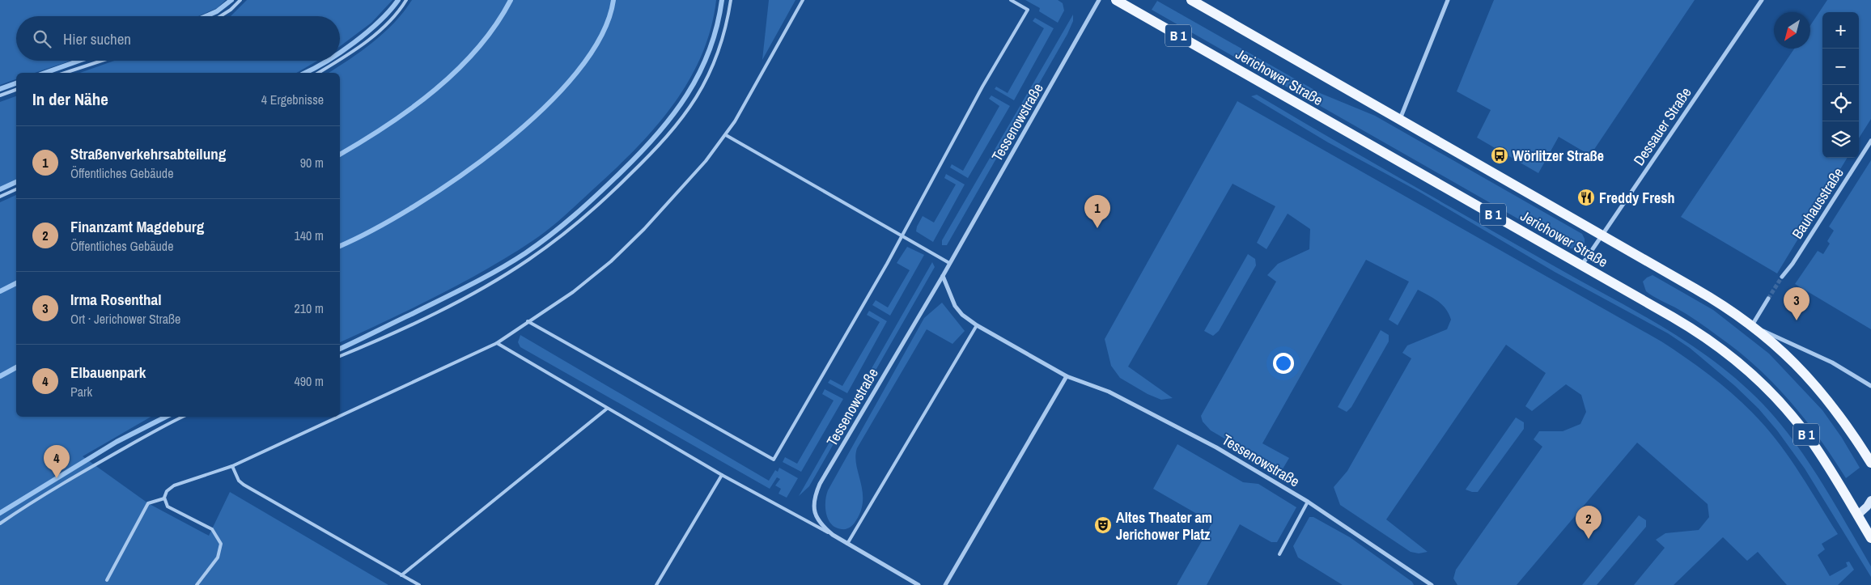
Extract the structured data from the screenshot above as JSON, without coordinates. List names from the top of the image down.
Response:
{
  "streets": {
    "main road": ["B 1", "Jerichower Straße"],
    "street": ["Tessenowstraße", "Dessauer Straße", "Bauhausstraße"]
  },
  "crossings": [
    ["Jerichower Straße", "Dessauer Straße"]
  ],
  "places": {
    "bus stop": ["Wörlitzer Straße"],
    "restaurant": ["Freddy Fresh"],
    "theatre": ["Altes Theater am Jerichower Platz"]
  },
  "north": "bottom left",
  "page": {
    "map_buttons": ["+", "−"],
    "search": "Hier suchen",
    "heading": ["In der Nähe", "4 Ergebnisse"],
    "list": [
      {
        "mark": "1",
        "name": "Straßenverkehrsabteilung",
        "note": "Öffentliches Gebäude",
        "value": "90 m"
      },
      {
        "mark": "2",
        "name": "Finanzamt Magdeburg",
        "note": "Öffentliches Gebäude",
        "value": "140 m"
      },
      {
        "mark": "3",
        "name": "Irma Rosenthal",
        "note": "Ort · Jerichower Straße",
        "value": "210 m"
      },
      {
        "mark": "4",
        "name": "Elbauenpark",
        "note": "Park",
        "value": "490 m"
      }
    ],
    "pins": [
      "1",
      "3",
      "4",
      "2"
    ]
  }
}
